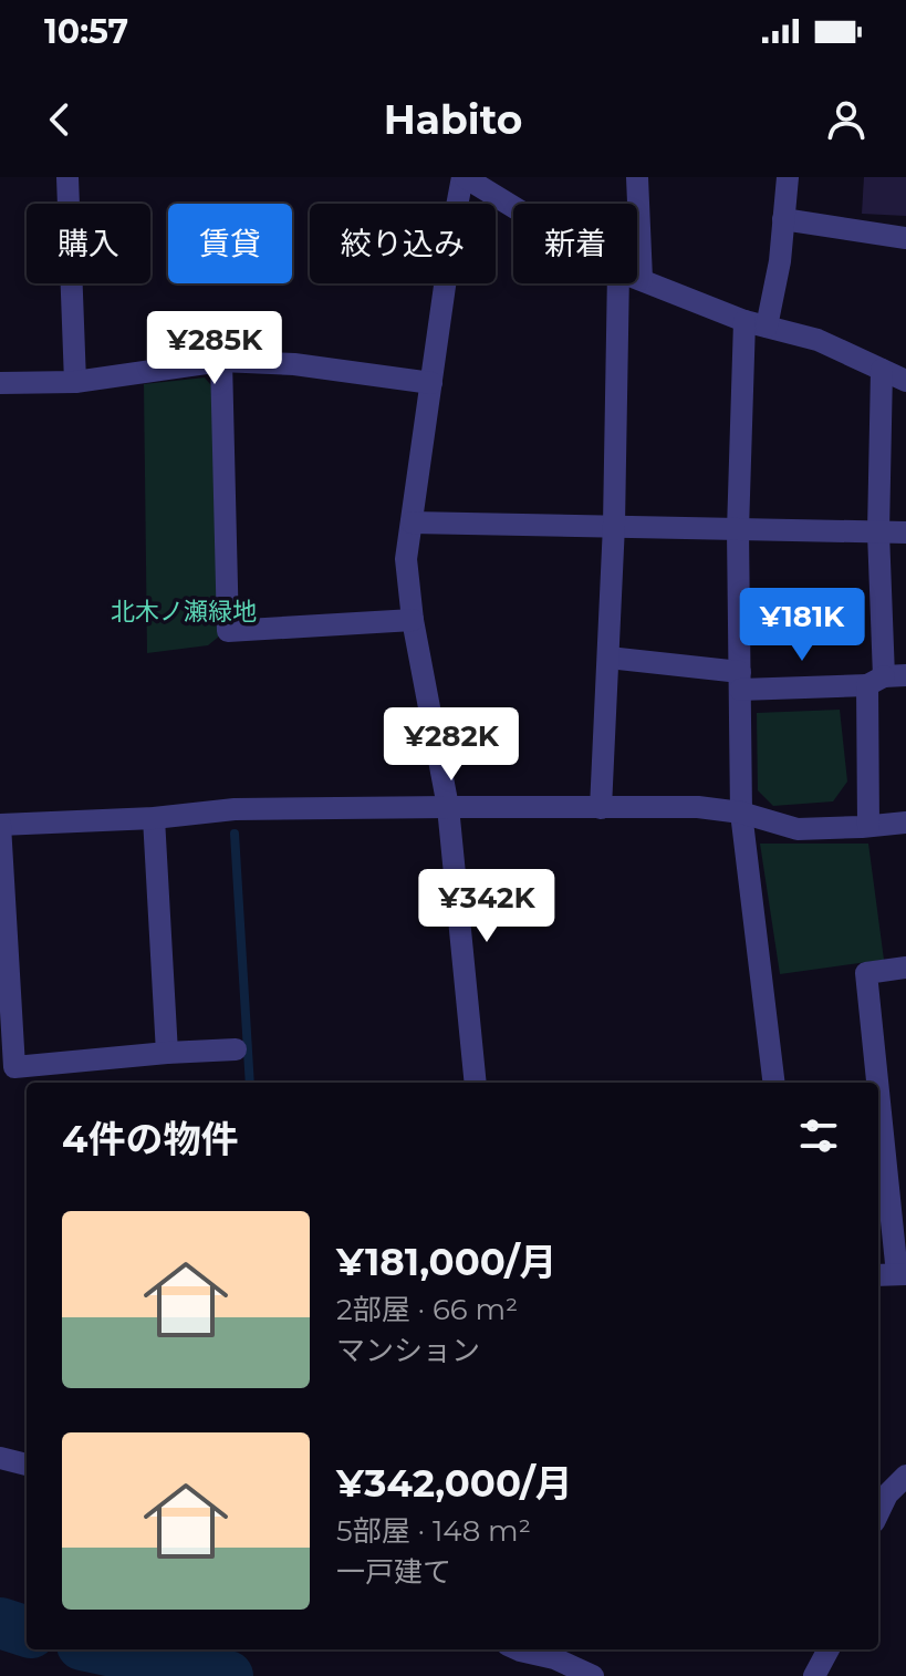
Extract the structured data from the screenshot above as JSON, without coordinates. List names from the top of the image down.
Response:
{
  "parks": ["北木ノ瀬緑地"],
  "page": {
    "status": "10:57",
    "header": "Habito",
    "chip": [
      "購入",
      "賃貸",
      "絞り込み",
      "新着"
    ],
    "price": [
      "¥285K",
      "¥181K",
      "¥282K",
      "¥342K"
    ],
    "heading": "4件の物件",
    "list": [
      {
        "name": "¥181,000/月",
        "note": "2部屋 · 66 m² · マンション"
      },
      {
        "name": "¥342,000/月",
        "note": "5部屋 · 148 m² · 一戸建て"
      }
    ]
  }
}
